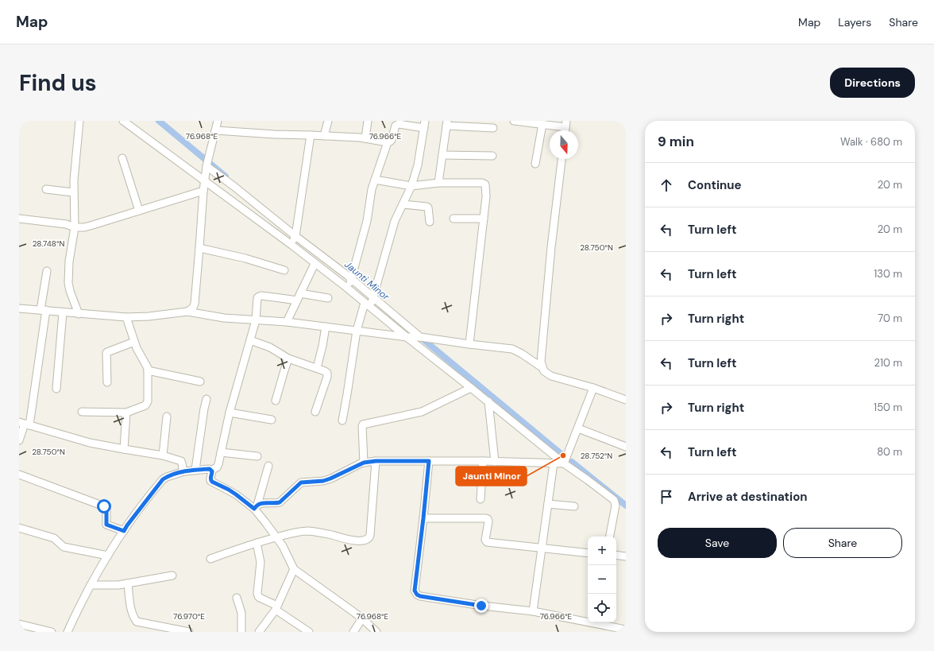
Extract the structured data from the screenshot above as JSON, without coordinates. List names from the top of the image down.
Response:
{
  "water": ["Jaunti Minor"],
  "places": ["Jaunti Minor"],
  "north": "bottom",
  "page": {
    "header": "Map",
    "nav": ["Map", "Layers", "Share"],
    "buttons": [
      "Directions",
      ["Save", "Share"]
    ],
    "title": "Find us",
    "heading": ["9 min", "Walk · 680 m"],
    "list": [
      ["Continue", "20 m"],
      ["Turn left", "20 m"],
      ["Turn left", "130 m"],
      ["Turn right", "70 m"],
      ["Turn left", "210 m"],
      ["Turn right", "150 m"],
      ["Turn left", "80 m"],
      "Arrive at destination"
    ],
    "map_buttons": ["+", "−"]
  },
  "coordinates": [
    "76.968°E",
    "76.966°E",
    "28.748°N",
    "28.750°N",
    "28.752°N",
    "76.970°E"
  ]
}
